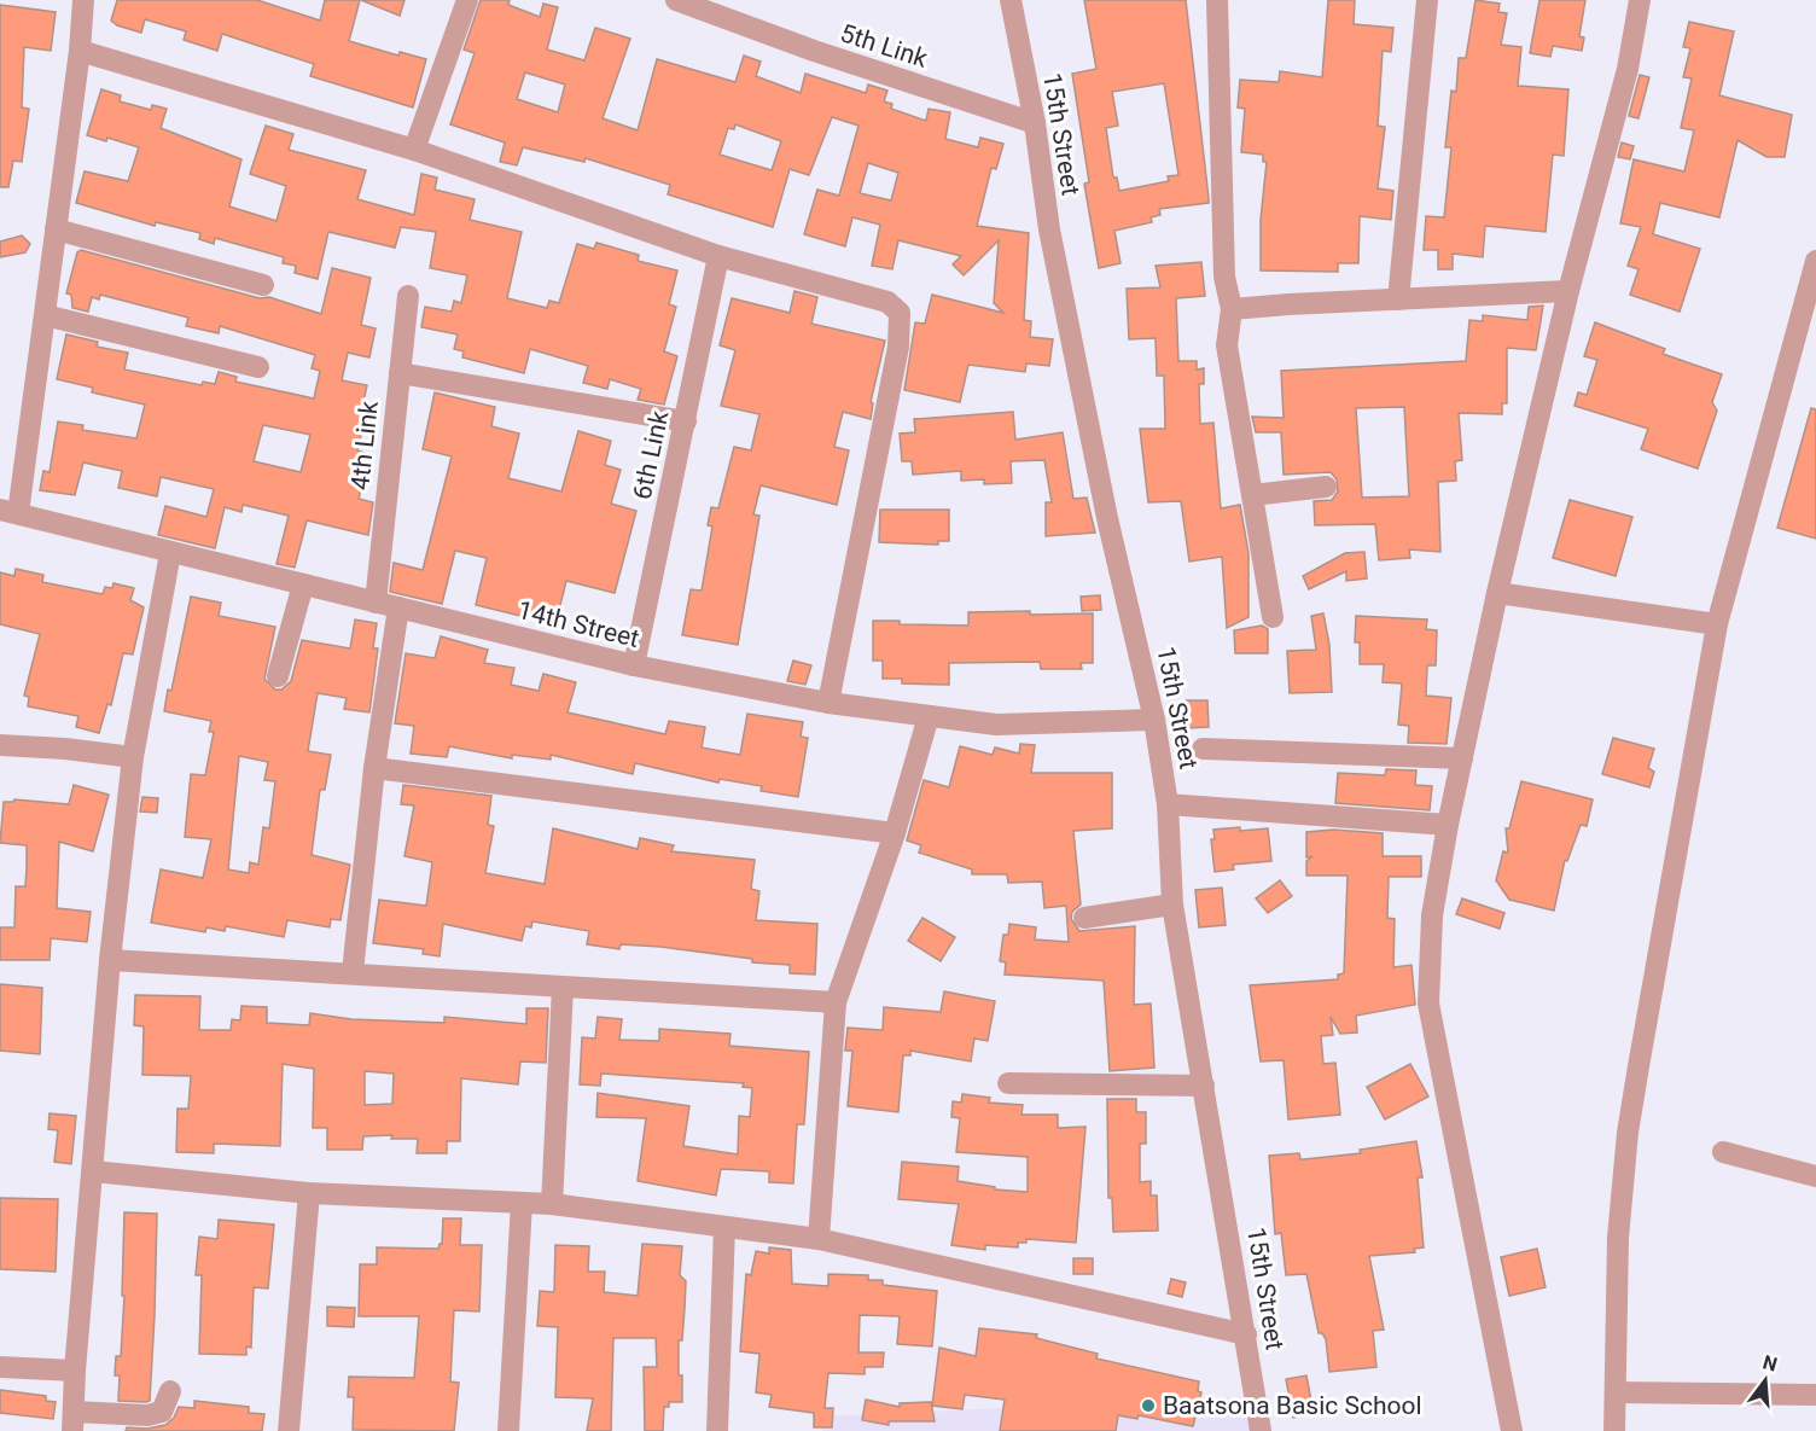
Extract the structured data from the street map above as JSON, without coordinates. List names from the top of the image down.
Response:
{
  "streets": {
    "street": [
      "5th Link",
      "15th Street",
      "4th Link",
      "6th Link",
      "14th Street"
    ]
  },
  "crossings": [
    ["5th Link", "15th Street"],
    ["15th Street", "14th Street"],
    ["4th Link", "14th Street"],
    ["6th Link", "14th Street"]
  ],
  "places": ["Baatsona Basic School"],
  "north": "top"
}
